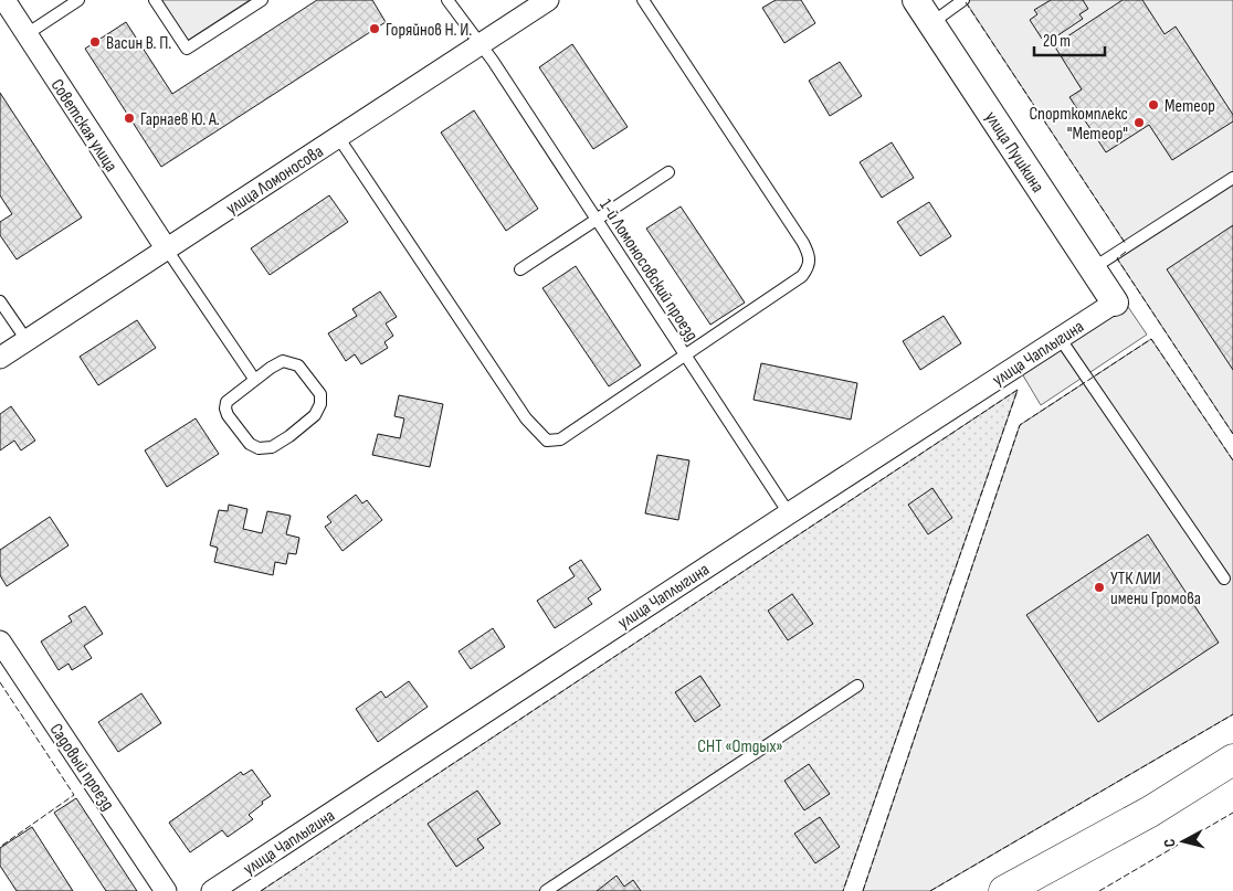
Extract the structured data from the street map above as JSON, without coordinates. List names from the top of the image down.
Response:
{
  "streets": {
    "street": [
      "Советская улица",
      "улица Пушкина",
      "улица Ломоносова",
      "улица Чаплыгина",
      "Садовый проезд"
    ],
    "lane": ["1-й Ломоносовский проезд"]
  },
  "crossings": [
    ["Советская улица", "улица Ломоносова"],
    ["улица Пушкина", "улица Чаплыгина"],
    ["улица Ломоносова", "1-й Ломоносовский проезд"],
    ["1-й Ломоносовский проезд", "улица Чаплыгина"]
  ],
  "parks": ["СНТ «Отдых»"],
  "places": [
    "Горяйнов Н. И.",
    "Васин В. П.",
    "Метеор",
    "Гарнаев Ю. А.",
    "Спорткомплекс \"Метеор\"",
    "УТК ЛИИ имени Громова"
  ],
  "scale_bar": "20 m",
  "north": "left"
}
